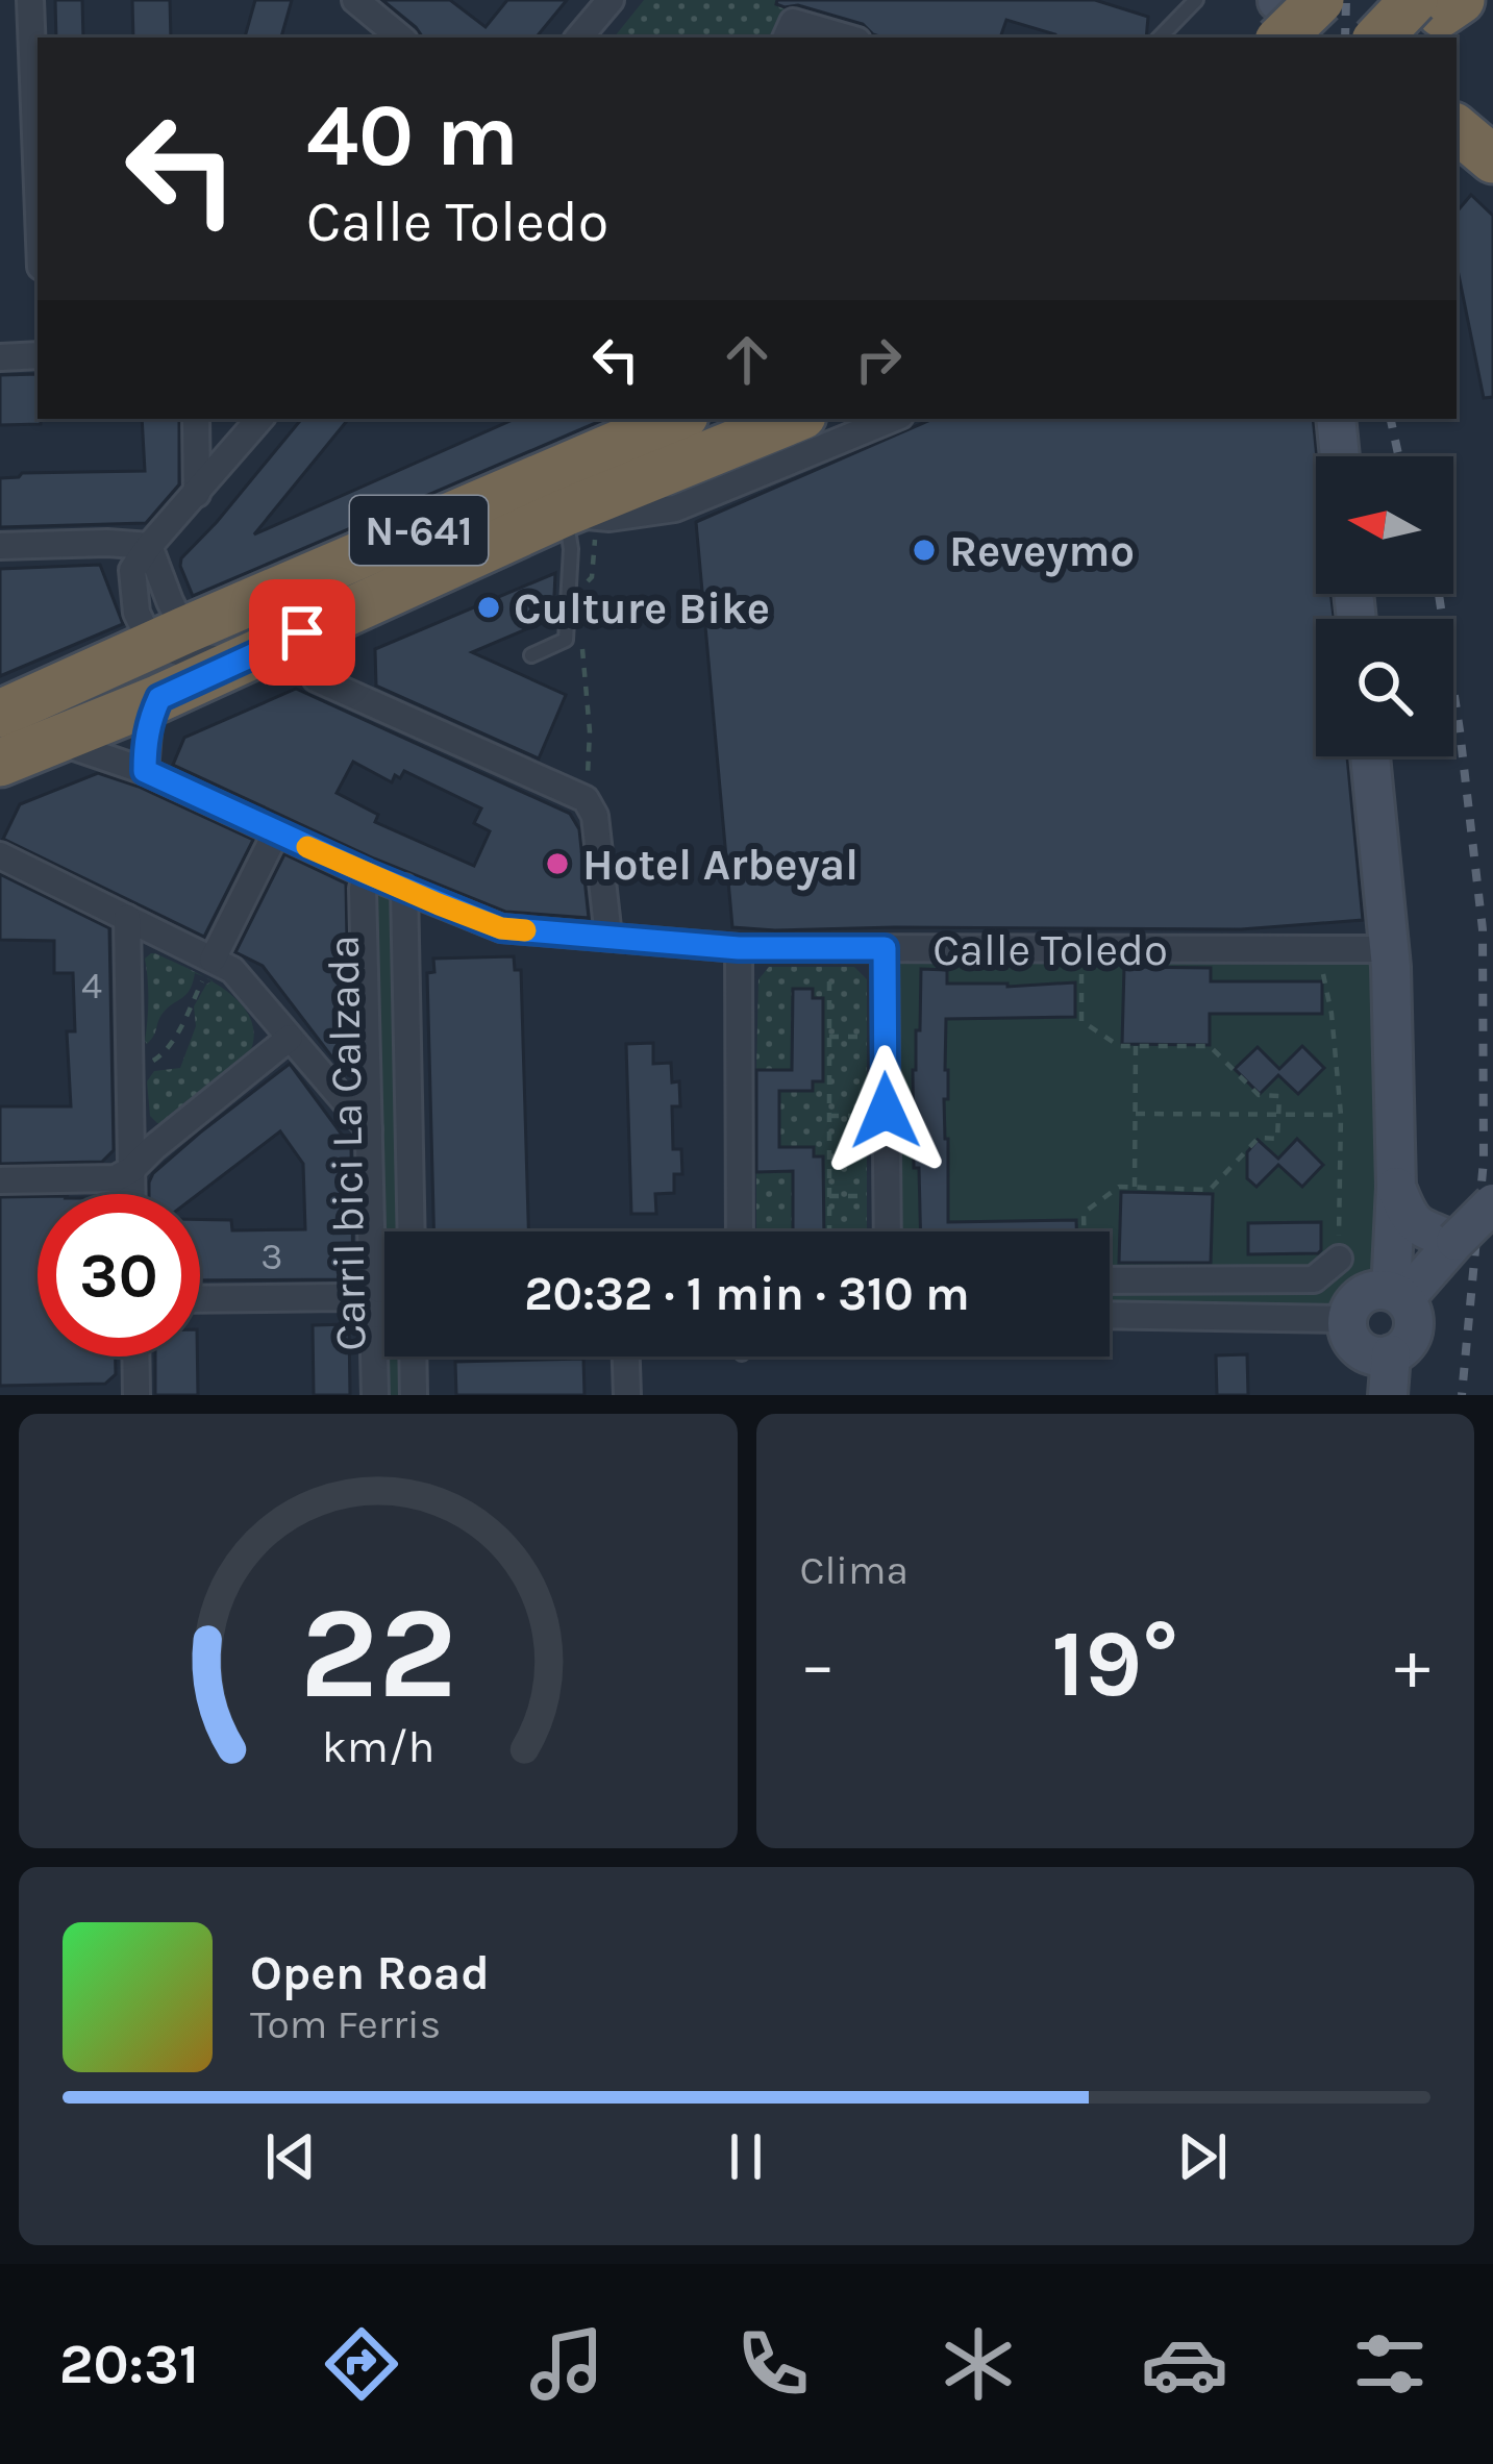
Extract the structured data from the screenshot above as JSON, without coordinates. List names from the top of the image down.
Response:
{
  "streets": {
    "highway": ["N-641"],
    "street": ["Calle Toledo"]
  },
  "crossings": [
    ["N-641", "Calle Toledo"]
  ],
  "places": ["Reveymo", "Culture Bike", "Hotel Arbeyal"],
  "house_numbers": ["4", "3"],
  "north": "left",
  "page": {
    "turn": ["40 m", "Calle Toledo"],
    "limit": "30",
    "trip": "20:32 · 1 min · 310 m",
    "tile": "Clima",
    "heat": ["−", "19°", "+"],
    "song": ["Open Road", "Tom Ferris"],
    "tabs": "20:31",
    "gauge": ["22", "km/h"]
  }
}
